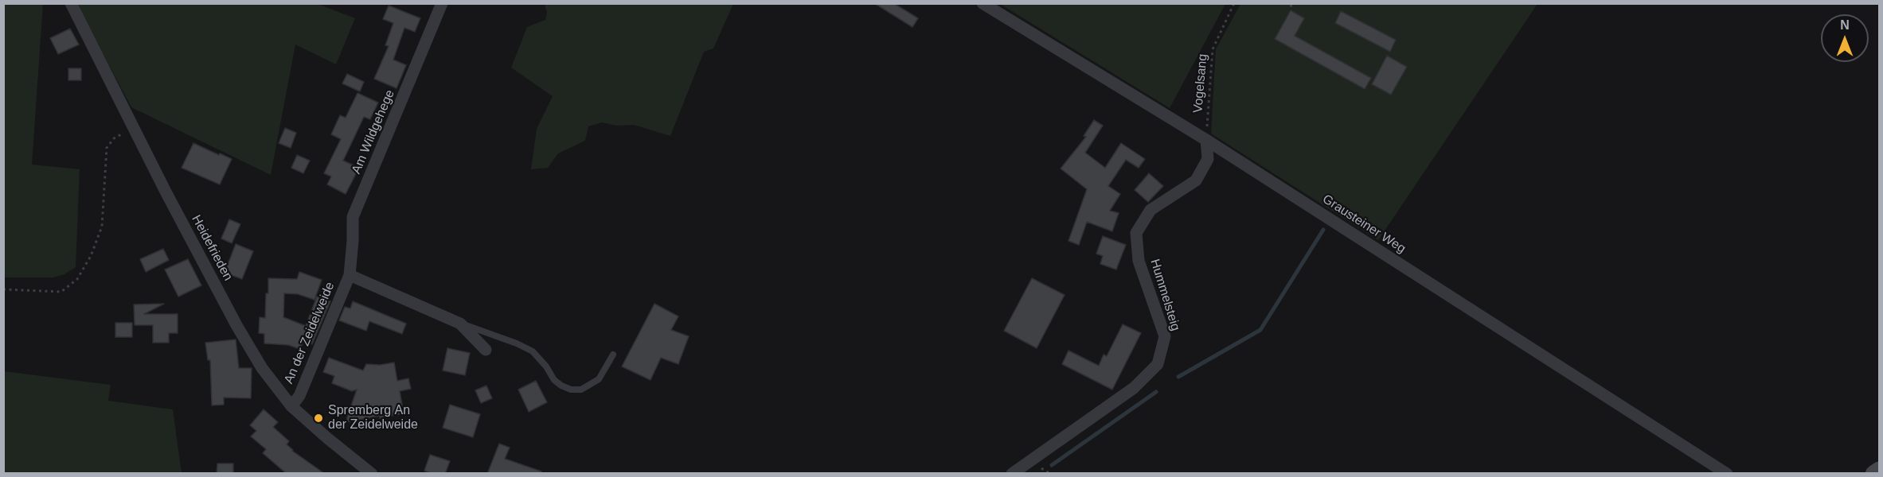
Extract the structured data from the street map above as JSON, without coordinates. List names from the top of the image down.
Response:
{
  "streets": {
    "street": [
      "Am Wildgehege",
      "Grausteiner Weg",
      "Heidefrieden",
      "Hummelsteig",
      "An der Zeidelweide"
    ],
    "path": ["Vogelsang"]
  },
  "crossings": [
    ["Vogelsang", "Grausteiner Weg"],
    ["Vogelsang", "Hummelsteig"],
    ["Am Wildgehege", "An der Zeidelweide"],
    ["Grausteiner Weg", "Hummelsteig"],
    ["Heidefrieden", "An der Zeidelweide"]
  ],
  "places": ["Spremberg An der Zeidelweide"],
  "north": "top"
}
